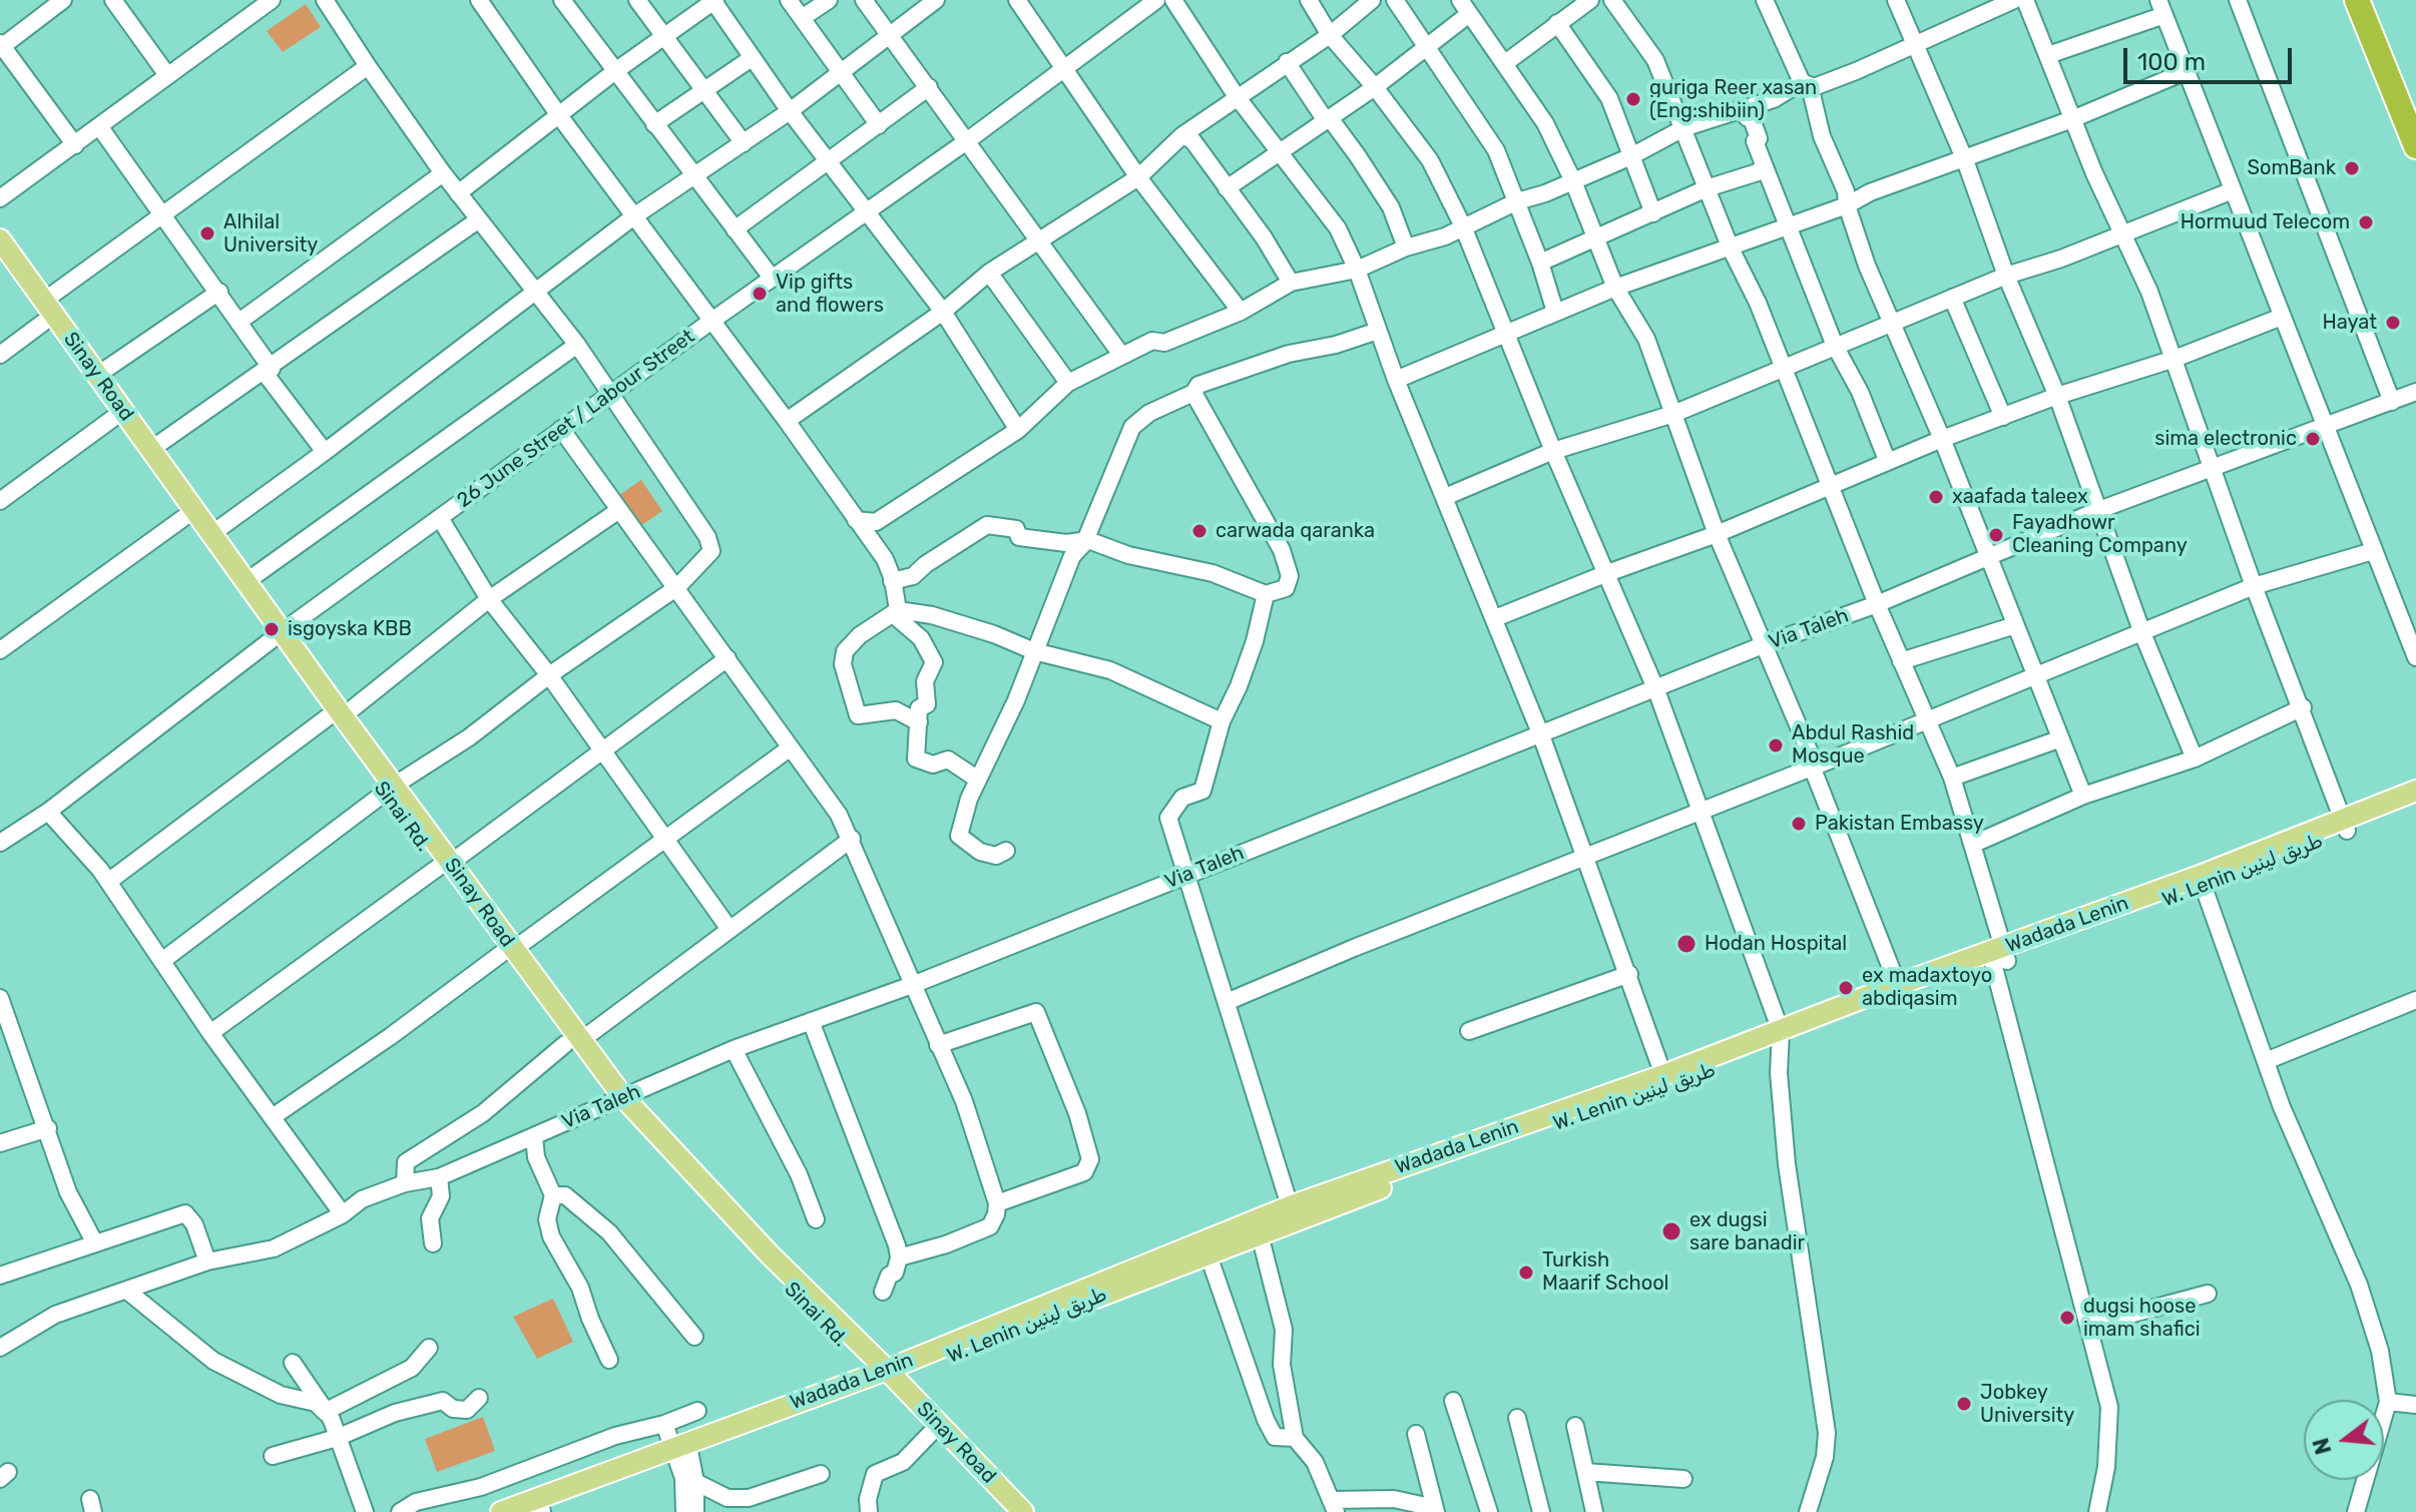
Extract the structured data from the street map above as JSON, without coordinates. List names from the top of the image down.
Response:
{
  "streets": {
    "main road": ["Sinay Road", "W. Lenin طريق لينين", "Wadada Lenin"],
    "street": ["26 June Street / Labour Street", "Via Taleh"]
  },
  "crossings": [
    ["Sinay Road", "26 June Street / Labour Street"],
    ["Sinay Road", "Via Taleh"],
    ["Sinay Road", "Wadada Lenin"],
    ["W. Lenin طريق لينين", "Wadada Lenin"]
  ],
  "places": [
    "guriga Reer xasan (Eng:shibiin)",
    "SomBank",
    "Hormuud Telecom",
    "Alhilal University",
    "Vip gifts and flowers",
    "Hayat",
    "sima electronic",
    "xaafada taleex",
    "carwada qaranka",
    "Fayadhowr Cleaning Company",
    "isgoyska KBB",
    "Abdul Rashid Mosque",
    "Pakistan Embassy",
    "Hodan Hospital",
    "ex madaxtoyo abdiqasim",
    "ex dugsi sare banadir",
    "Turkish Maarif School",
    "dugsi hoose imam shafici",
    "Jobkey University"
  ],
  "scale_bar": "100 m",
  "north": "left"
}
